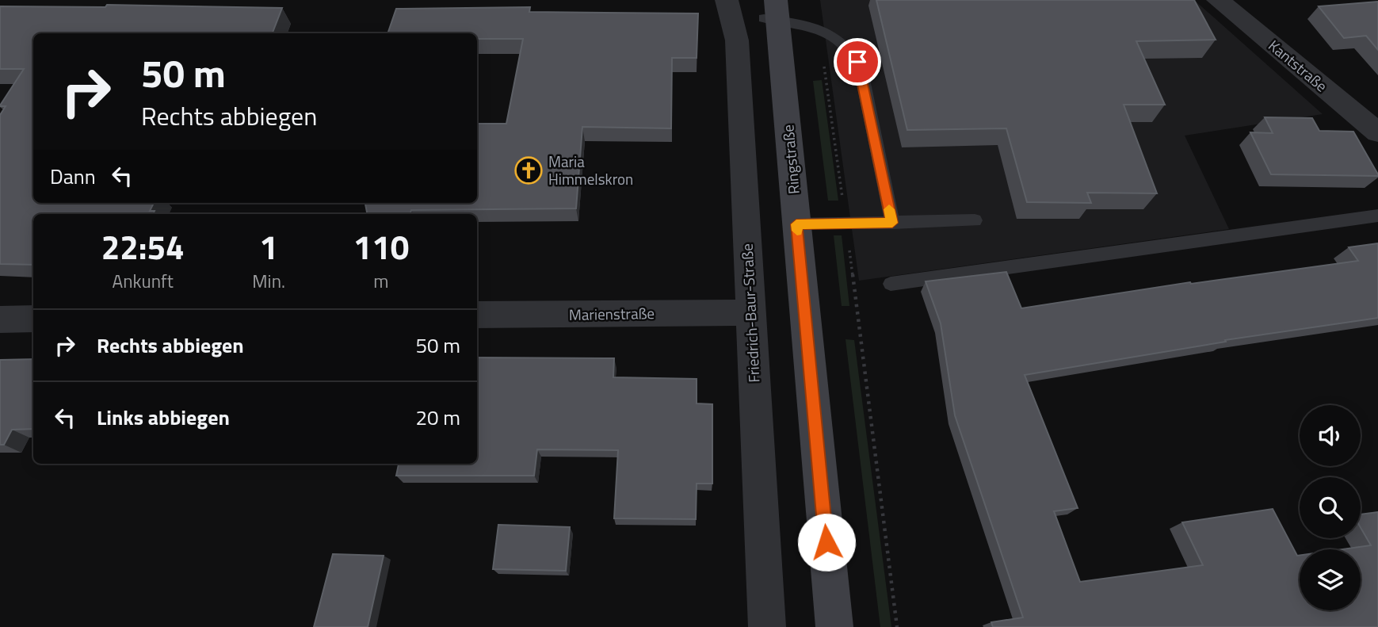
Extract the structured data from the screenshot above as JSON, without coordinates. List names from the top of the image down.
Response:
{
  "streets": {
    "main road": ["Ringstraße"],
    "street": ["Kantstraße", "Friedrich-Baur-Straße", "Marienstraße"]
  },
  "crossings": [
    ["Friedrich-Baur-Straße", "Marienstraße"]
  ],
  "places": {
    "church": ["Maria Himmelskron"]
  },
  "page": {
    "turn": ["50 m", "Rechts abbiegen"],
    "then": "Dann",
    "eta": [
      "22:54",
      "Ankunft",
      "1",
      "Min.",
      "110",
      "m"
    ],
    "list": [
      {
        "name": "Rechts abbiegen",
        "value": "50 m"
      },
      {
        "name": "Links abbiegen",
        "value": "20 m"
      }
    ]
  }
}
